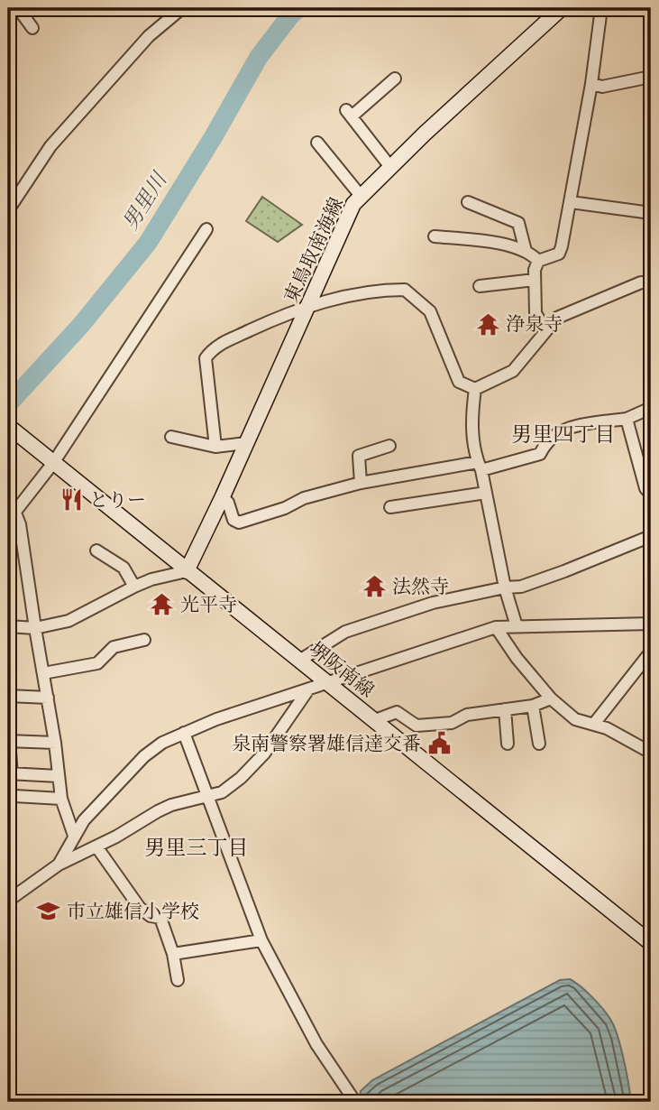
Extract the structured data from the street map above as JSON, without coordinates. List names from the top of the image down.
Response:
{
  "streets": {
    "main road": ["東鳥取南海線", "堺阪南線"]
  },
  "crossings": [
    ["東鳥取南海線", "堺阪南線"]
  ],
  "districts": ["男里四丁目", "男里三丁目"],
  "water": ["男里川"],
  "places": {
    "temple": ["浄泉寺", "法然寺", "光平寺"],
    "restaurant": ["とりー"],
    "public building": ["泉南警察署雄信達交番"],
    "school or university": ["市立雄信小学校"]
  }
}
